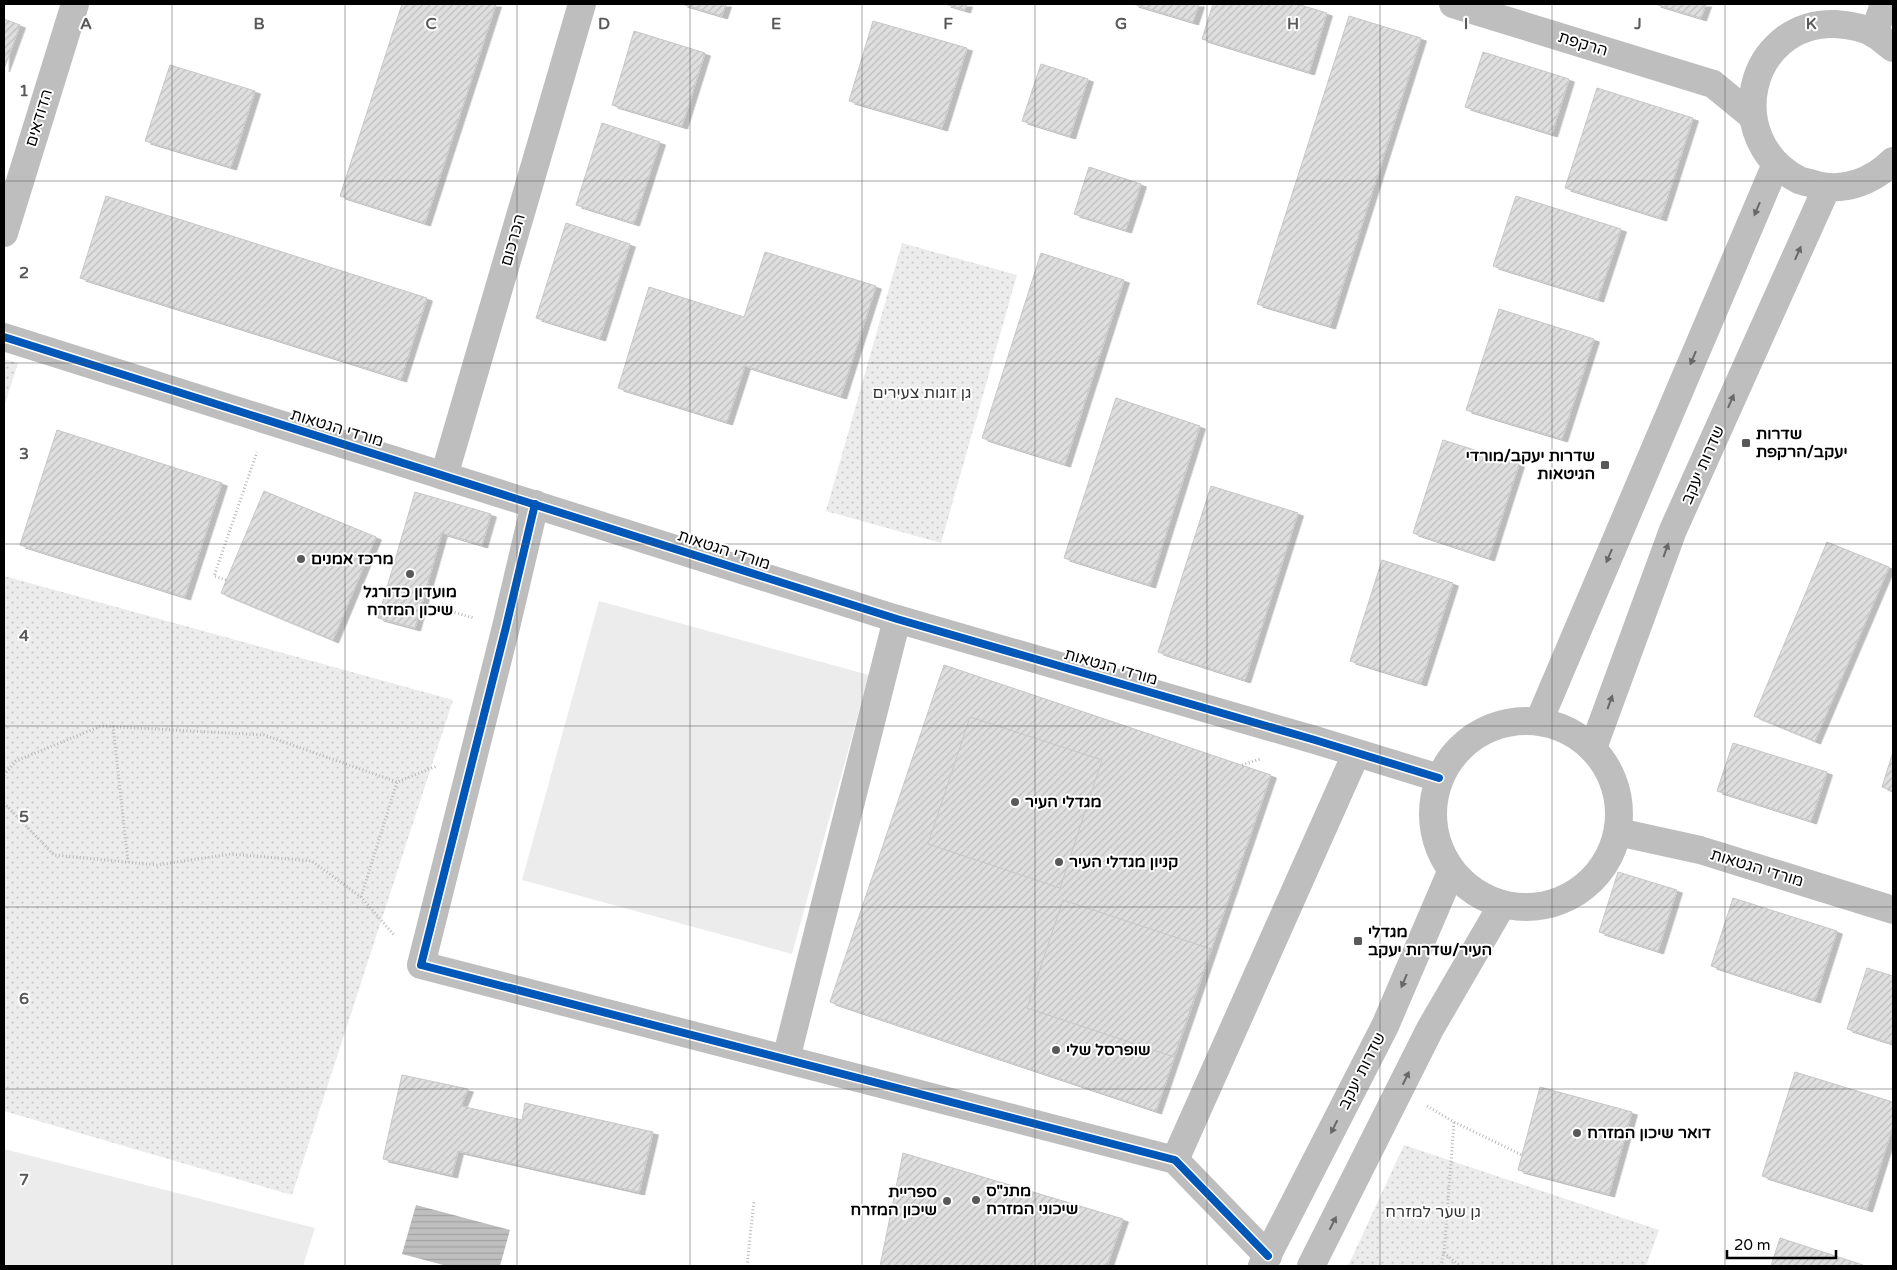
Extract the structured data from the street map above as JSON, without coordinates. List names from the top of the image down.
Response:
{
  "streets": {
    "street": [
      "הרקפת",
      "הדודאים",
      "הכרכום",
      "מורדי הגטאות",
      "שדרות יעקב"
    ]
  },
  "crossings": [
    ["הכרכום", "מורדי הגטאות"]
  ],
  "parks": ["גן זוגות צעירים", "גן שער למזרח"],
  "places": {
    "transit": ["שדרות יעקב/הרקפת", "שדרות יעקב/מורדי הגיטאות", "מגדלי העיר/שדרות יעקב"],
    "other": [
      "מרכז אמנים",
      "מועדון כדורגל שיכון המזרח",
      "מגדלי העיר",
      "קניון מגדלי העיר",
      "שופרסל שלי",
      "דואר שיכון המזרח",
      "מתנ\"ס שיכוני המזרח",
      "ספריית שיכון המזרח"
    ]
  },
  "scale_bar": "20 m",
  "grid": {
    "columns": [
      "A",
      "B",
      "C",
      "D",
      "E",
      "F",
      "G",
      "H",
      "I",
      "J",
      "K"
    ],
    "rows": [
      "1",
      "2",
      "3",
      "4",
      "5",
      "6",
      "7"
    ]
  }
}
